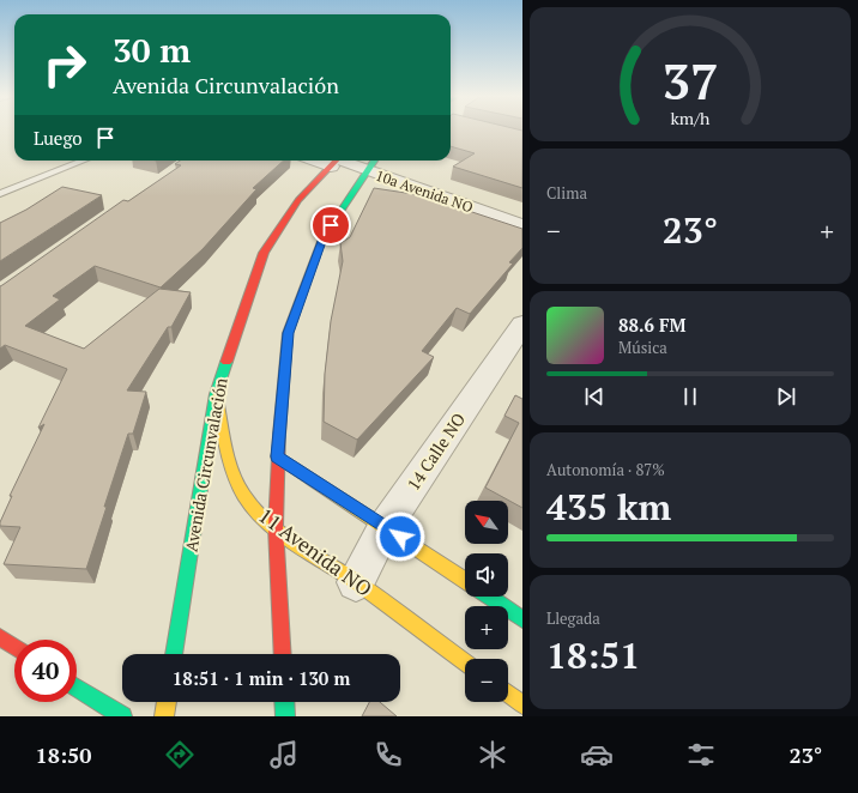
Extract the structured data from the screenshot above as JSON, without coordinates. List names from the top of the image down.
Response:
{
  "streets": {
    "main road": ["Avenida Circunvalación", "11 Avenida NO"],
    "street": ["10a Avenida NO", "14 Calle NO"]
  },
  "crossings": [
    ["14 Calle NO", "11 Avenida NO"],
    ["Avenida Circunvalación", "11 Avenida NO"]
  ],
  "north": "top left",
  "page": {
    "turn": ["30 m", "Avenida Circunvalación"],
    "then": "Luego",
    "tile": [
      "Clima",
      ["Autonomía · 87%", "435 km"],
      ["Llegada", "18:51"]
    ],
    "heat": ["−", "23°", "+"],
    "song": ["88.6 FM", "Música"],
    "map_buttons": ["+", "−"],
    "limit": "40",
    "trip": "18:51 · 1 min · 130 m",
    "tabs": ["18:50", "23°"],
    "gauge": ["37", "km/h"]
  }
}
